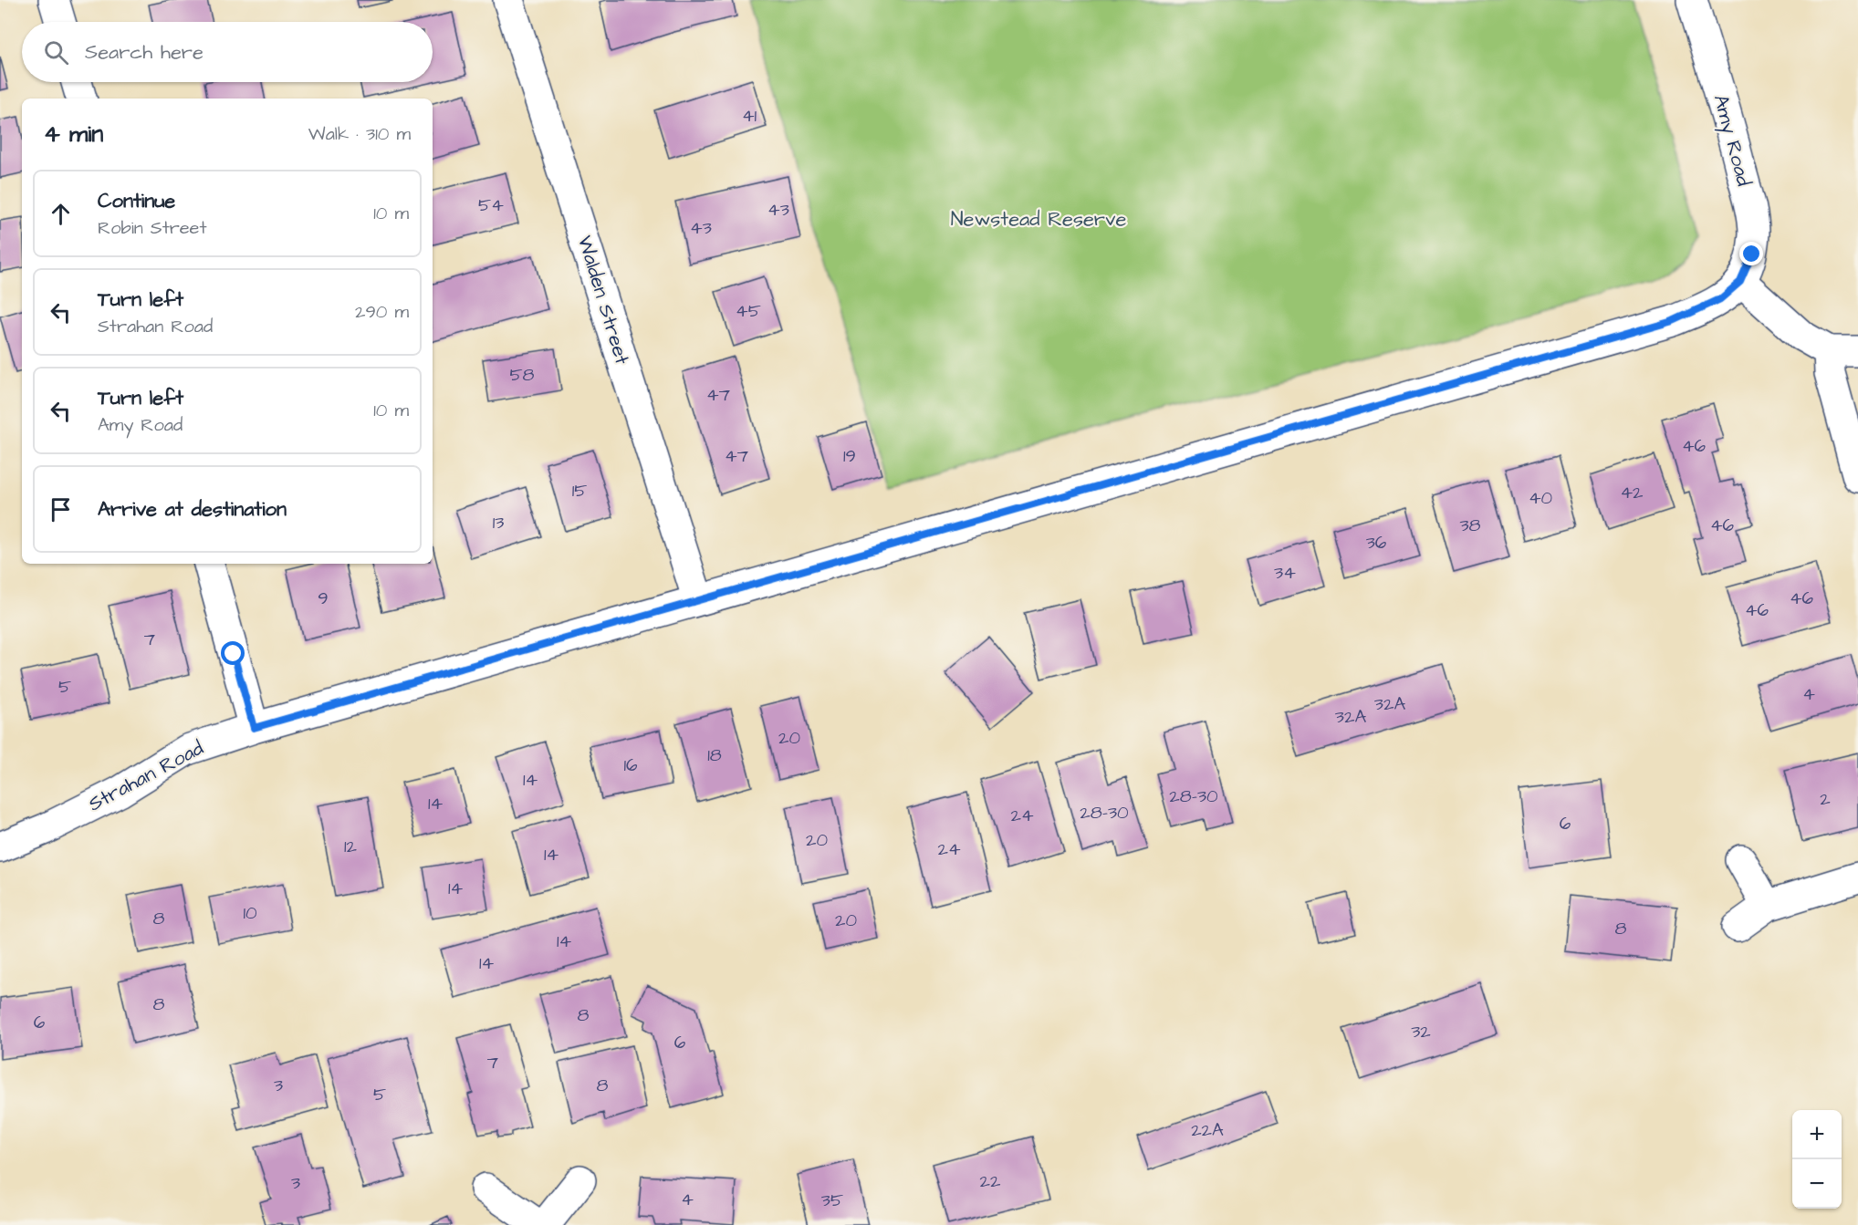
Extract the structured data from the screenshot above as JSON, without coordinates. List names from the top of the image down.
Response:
{
  "streets": {
    "street": ["Amy Road", "Walden Street", "Strahan Road"]
  },
  "crossings": [
    ["Amy Road", "Strahan Road"],
    ["Walden Street", "Strahan Road"]
  ],
  "parks": ["Newstead Reserve"],
  "house_numbers": [
    "41",
    "54",
    "43",
    "43",
    "45",
    "58",
    "47",
    "46",
    "47",
    "19",
    "15",
    "42",
    "40",
    "13",
    "38",
    "46",
    "36",
    "34",
    "9",
    "46",
    "46",
    "7",
    "5",
    "4",
    "32A",
    "32A",
    "20",
    "18",
    "16",
    "14",
    "28-30",
    "2",
    "14",
    "28-30",
    "24",
    "6",
    "20",
    "12",
    "24",
    "14",
    "14",
    "10",
    "8",
    "20",
    "8",
    "14",
    "14",
    "8",
    "8",
    "6",
    "32",
    "6",
    "7",
    "3",
    "8",
    "5",
    "22A",
    "22",
    "3",
    "4",
    "35"
  ],
  "page": {
    "search": "Search here",
    "heading": ["4 min", "Walk · 310 m"],
    "list": [
      ["Continue", "Robin Street", "10 m"],
      ["Turn left", "Strahan Road", "290 m"],
      ["Turn left", "Amy Road", "10 m"],
      "Arrive at destination"
    ],
    "map_buttons": ["+", "−"]
  }
}
